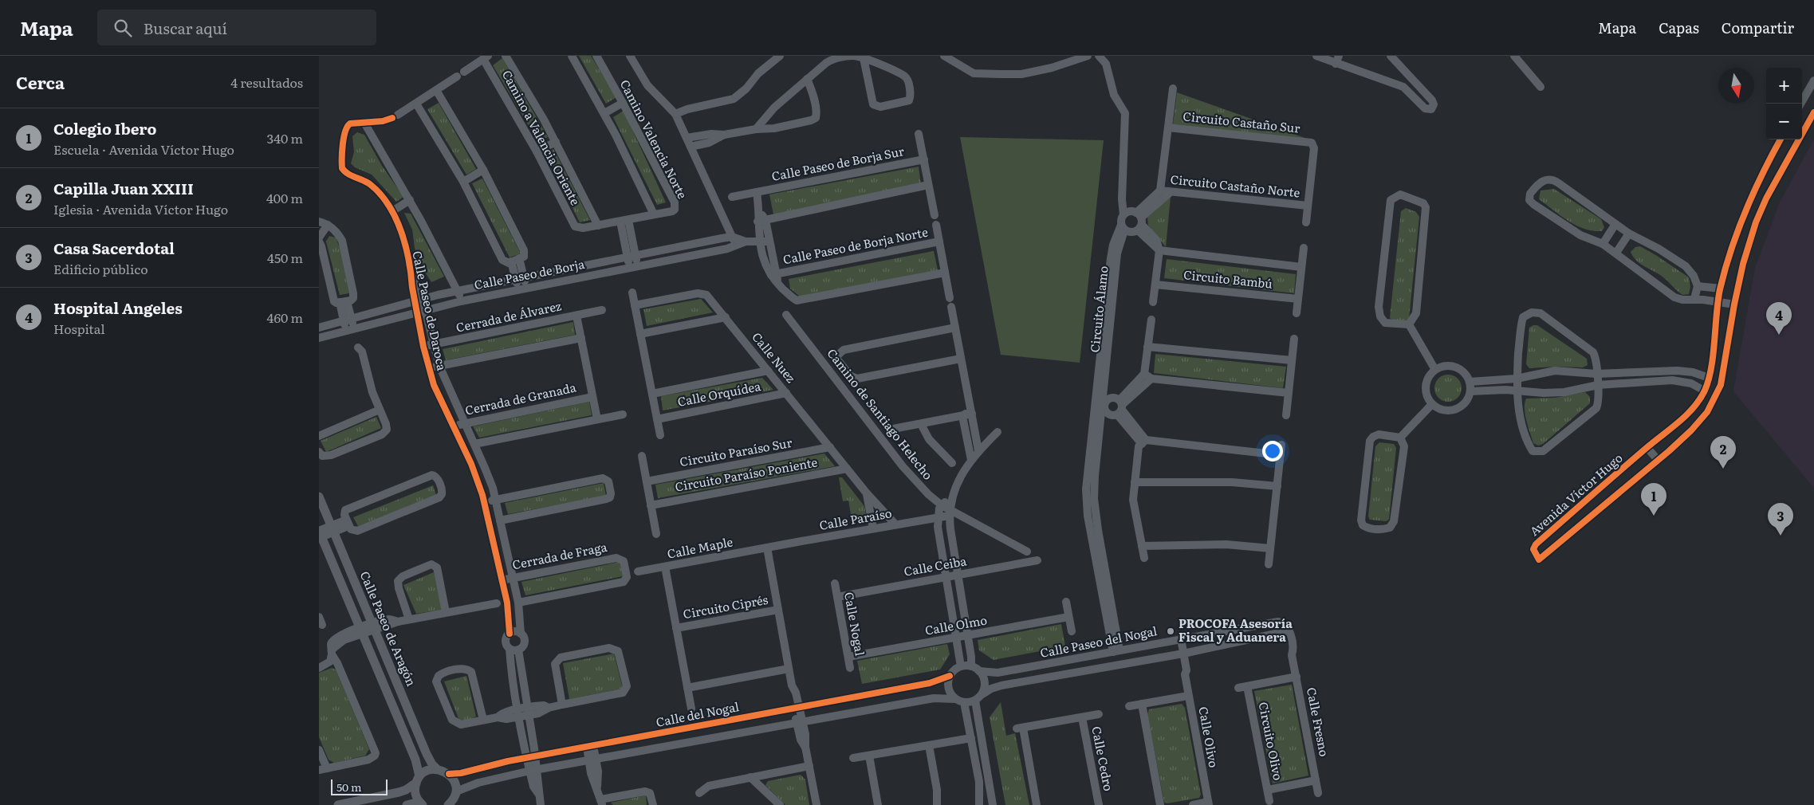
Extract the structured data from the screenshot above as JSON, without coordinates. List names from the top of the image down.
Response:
{
  "streets": {
    "street": [
      "Circuito Castaño Sur",
      "Camino a Valencia Oriente",
      "Camino Valencia Norte",
      "Calle Paseo de Borja Sur",
      "Circuito Castaño Norte",
      "Calle Paseo de Borja Norte",
      "Calle Paseo de Borja",
      "Circuito Bambú",
      "Circuito Álamo",
      "Calle Paseo de Daroca",
      "Cerrada de Álvarez",
      "Calle Nuez",
      "Calle Orquídea",
      "Cerrada de Granada",
      "Camino de Santiago Helecho",
      "Circuito Paraíso Sur",
      "Circuito Paraíso Poniente",
      "Avenida Víctor Hugo",
      "Calle Paraíso",
      "Calle Maple",
      "Cerrada de Fraga",
      "Calle Ceiba",
      "Circuito Ciprés",
      "Calle Nogal",
      "Calle Olmo",
      "Calle Paseo de Aragón",
      "Calle Paseo del Nogal",
      "Calle del Nogal",
      "Calle Fresno",
      "Calle Olivo",
      "Circuito Olivo",
      "Calle Cedro"
    ]
  },
  "crossings": [
    ["Circuito Castaño Sur", "Circuito Castaño Norte"],
    ["Camino a Valencia Oriente", "Camino Valencia Norte"],
    ["Camino a Valencia Oriente", "Calle Paseo de Daroca"],
    ["Calle Paseo de Borja Norte", "Calle Paseo de Borja"],
    ["Calle Paseo de Borja", "Calle Paseo de Daroca"],
    ["Circuito Álamo", "Calle Paseo del Nogal"],
    ["Calle Paseo de Daroca", "Cerrada de Álvarez"],
    ["Calle Paseo de Daroca", "Cerrada de Granada"],
    ["Calle Paseo de Daroca", "Cerrada de Fraga"],
    ["Cerrada de Álvarez", "Cerrada de Granada"],
    ["Calle Nuez", "Calle Orquídea"],
    ["Calle Nuez", "Circuito Paraíso Sur"],
    ["Calle Nuez", "Circuito Paraíso Poniente"],
    ["Calle Nuez", "Calle Paraíso"],
    ["Camino de Santiago Helecho", "Calle Paraíso"],
    ["Calle Paraíso", "Calle Maple"],
    ["Calle Paraíso", "Circuito Ciprés"],
    ["Calle Maple", "Circuito Ciprés"],
    ["Calle Ceiba", "Calle Nogal"],
    ["Circuito Ciprés", "Calle del Nogal"],
    ["Calle Nogal", "Calle Olmo"],
    ["Calle Paseo del Nogal", "Calle del Nogal"],
    ["Calle Paseo del Nogal", "Calle Fresno"],
    ["Calle Paseo del Nogal", "Calle Olivo"],
    ["Calle Fresno", "Circuito Olivo"]
  ],
  "places": ["PROCOFA Asesoría Fiscal y Aduanera"],
  "scale_bar": "50 m",
  "north": "bottom",
  "page": {
    "header": "Mapa",
    "search": "Buscar aquí",
    "nav": ["Mapa", "Capas", "Compartir"],
    "heading": ["Cerca", "4 resultados"],
    "map_buttons": ["+", "−"],
    "list": [
      {
        "mark": "1",
        "name": "Colegio Ibero",
        "note": "Escuela · Avenida Víctor Hugo",
        "value": "340 m"
      },
      {
        "mark": "2",
        "name": "Capilla Juan XXIII",
        "note": "Iglesia · Avenida Víctor Hugo",
        "value": "400 m"
      },
      {
        "mark": "3",
        "name": "Casa Sacerdotal",
        "note": "Edificio público",
        "value": "450 m"
      },
      {
        "mark": "4",
        "name": "Hospital Angeles",
        "note": "Hospital",
        "value": "460 m"
      }
    ],
    "pins": [
      "4",
      "2",
      "1",
      "3"
    ],
    "scale": "50 m"
  }
}
